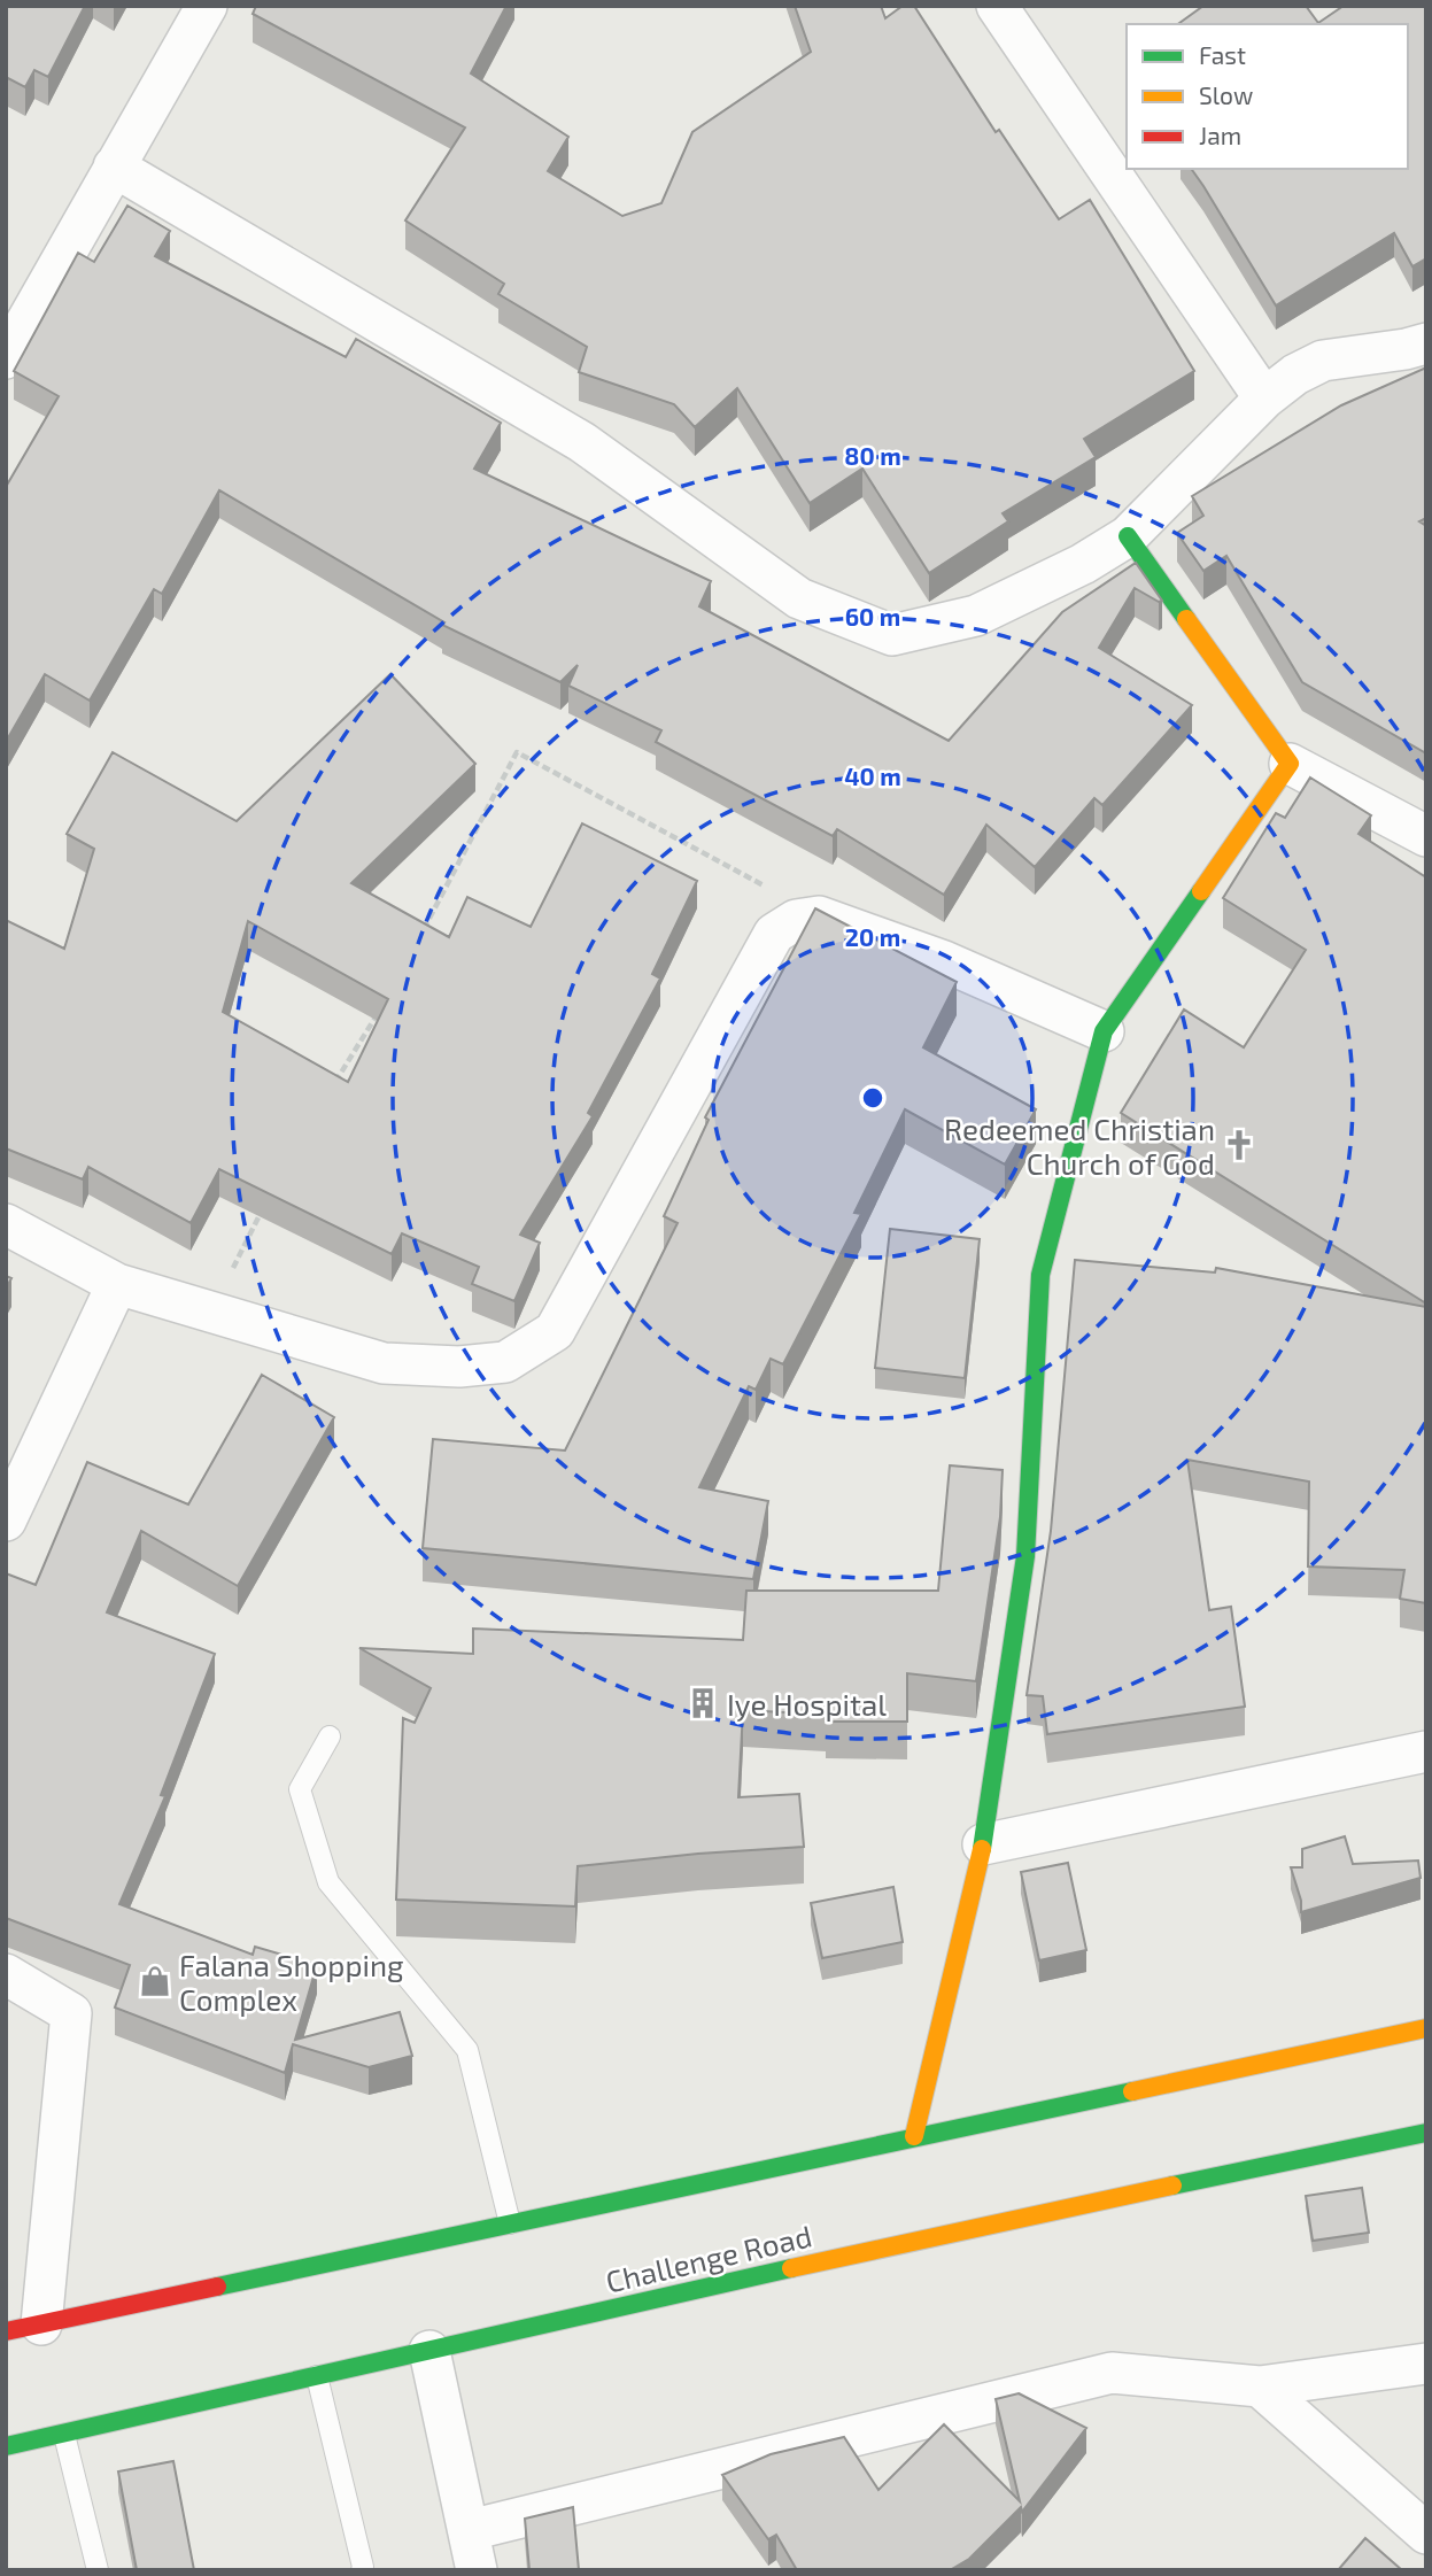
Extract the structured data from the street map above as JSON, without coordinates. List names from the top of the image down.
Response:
{
  "streets": {
    "main road": ["Challenge Road"]
  },
  "places": {
    "church": ["Redeemed Christian Church of God"],
    "building": ["Iye Hospital"],
    "shop": ["Falana Shopping Complex"]
  },
  "legend": ["Fast", "Slow", "Jam"],
  "rings": [
    "80 m",
    "60 m",
    "40 m",
    "20 m"
  ]
}
